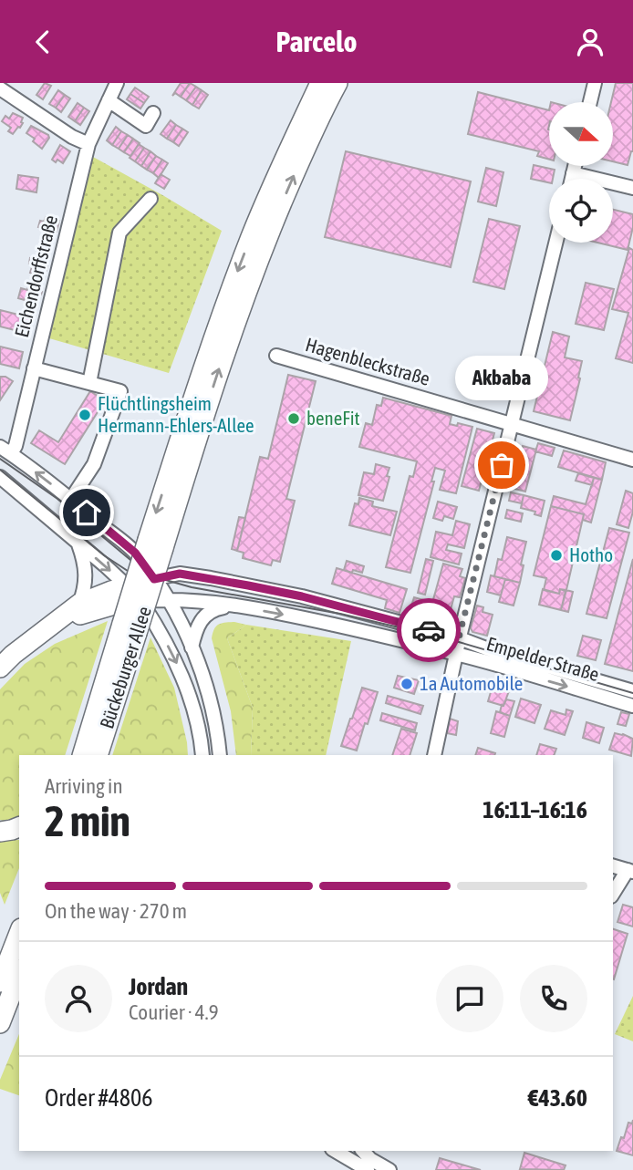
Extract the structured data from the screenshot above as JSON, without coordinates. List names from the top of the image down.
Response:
{
  "streets": {
    "highway": ["Bückeburger Allee"],
    "street": ["Eichendorffstraße", "Hagenbleckstraße", "Empelder Straße"]
  },
  "crossings": [
    ["Empelder Straße", "Bückeburger Allee"]
  ],
  "places": [
    "Flüchtlingsheim Hermann-Ehlers-Allee",
    "beneFit",
    "Akbaba",
    "Hotho",
    "1a Automobile"
  ],
  "north": "right",
  "page": {
    "header": "Parcelo",
    "bubble": "Akbaba",
    "heading": ["2 min", "Arriving in", "16:11–16:16"],
    "panel": [
      "Jordan",
      "Courier · 4.9",
      "Order #4806",
      "€43.60"
    ],
    "bar": "On the way · 270 m"
  }
}
